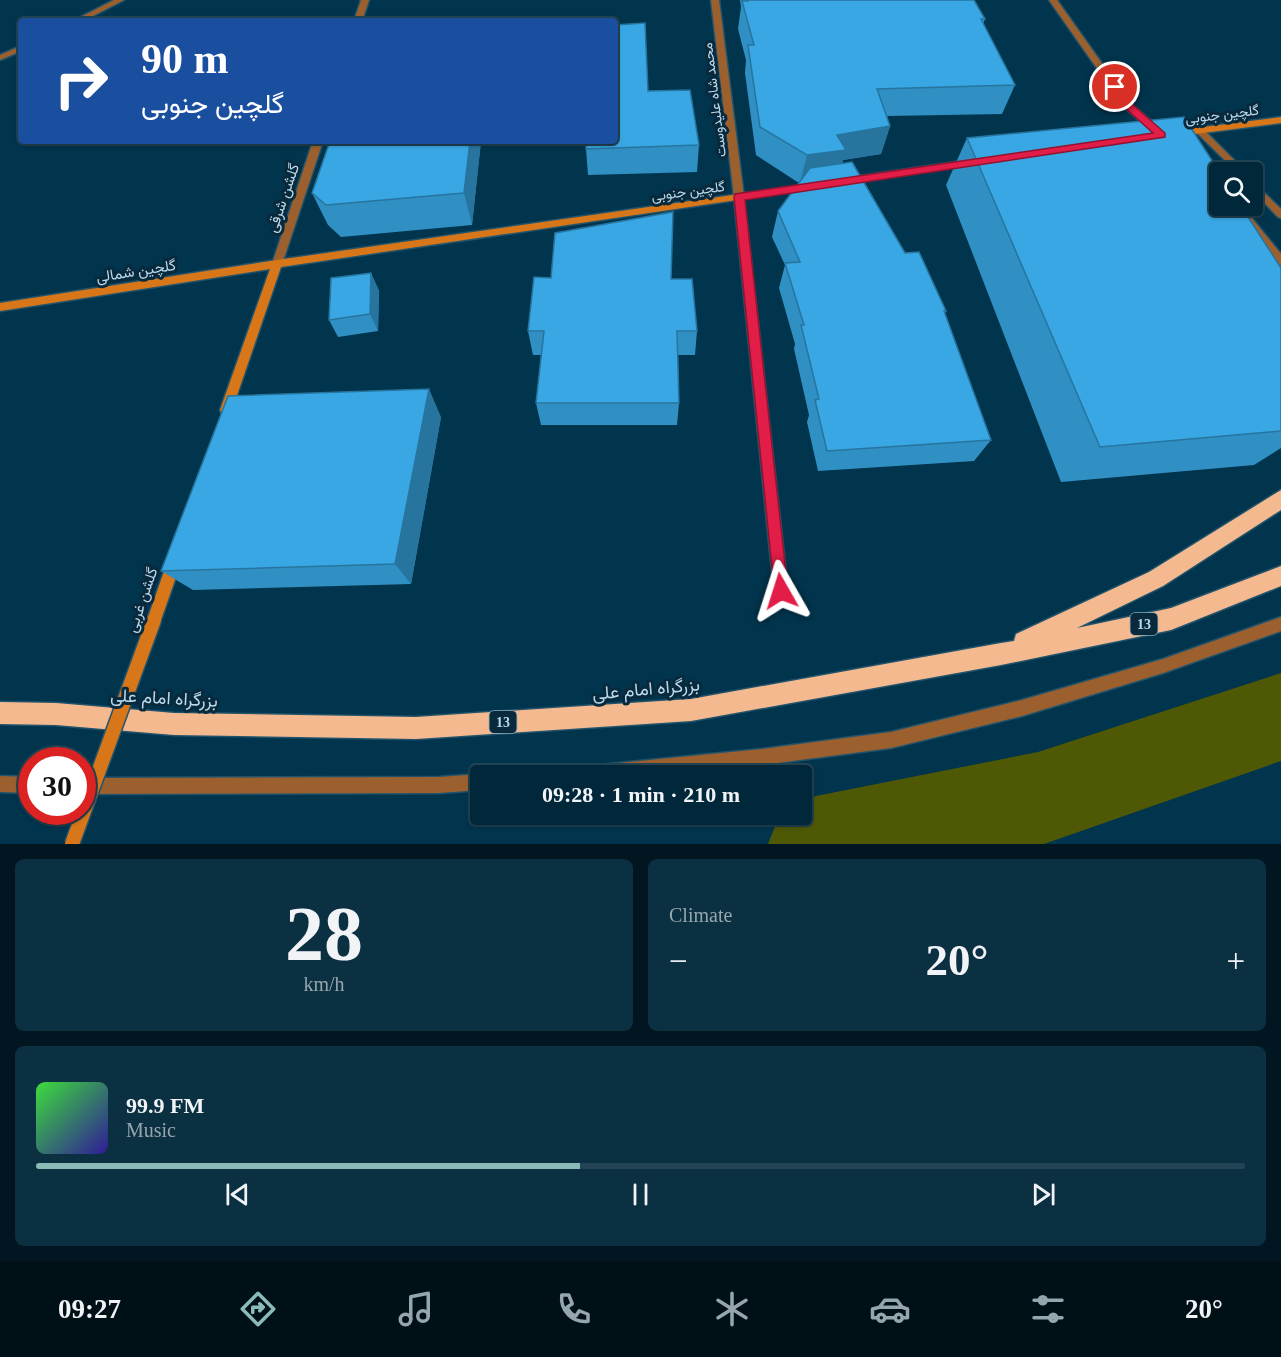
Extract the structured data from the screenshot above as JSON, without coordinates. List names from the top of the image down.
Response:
{
  "streets": {
    "highway": ["13", "بزرگراه امام علی"],
    "main road": ["گلچین جنوبی", "گلچین شمالی", "گلشن غربی"],
    "street": ["محمد شاه علیدوست", "گلشن شرقی"]
  },
  "crossings": [
    ["محمد شاه علیدوست", "گلچین جنوبی"],
    ["گلچین جنوبی", "گلشن شرقی"],
    ["گلچین جنوبی", "گلچین شمالی"],
    ["گلشن شرقی", "گلچین شمالی"]
  ],
  "page": {
    "turn": ["90 m", "گلچین جنوبی"],
    "limit": "30",
    "trip": "09:28 · 1 min · 210 m",
    "tile": [
      ["28", "km/h"],
      "Climate"
    ],
    "heat": ["−", "20°", "+"],
    "song": ["99.9 FM", "Music"],
    "tabs": ["09:27", "20°"]
  }
}
